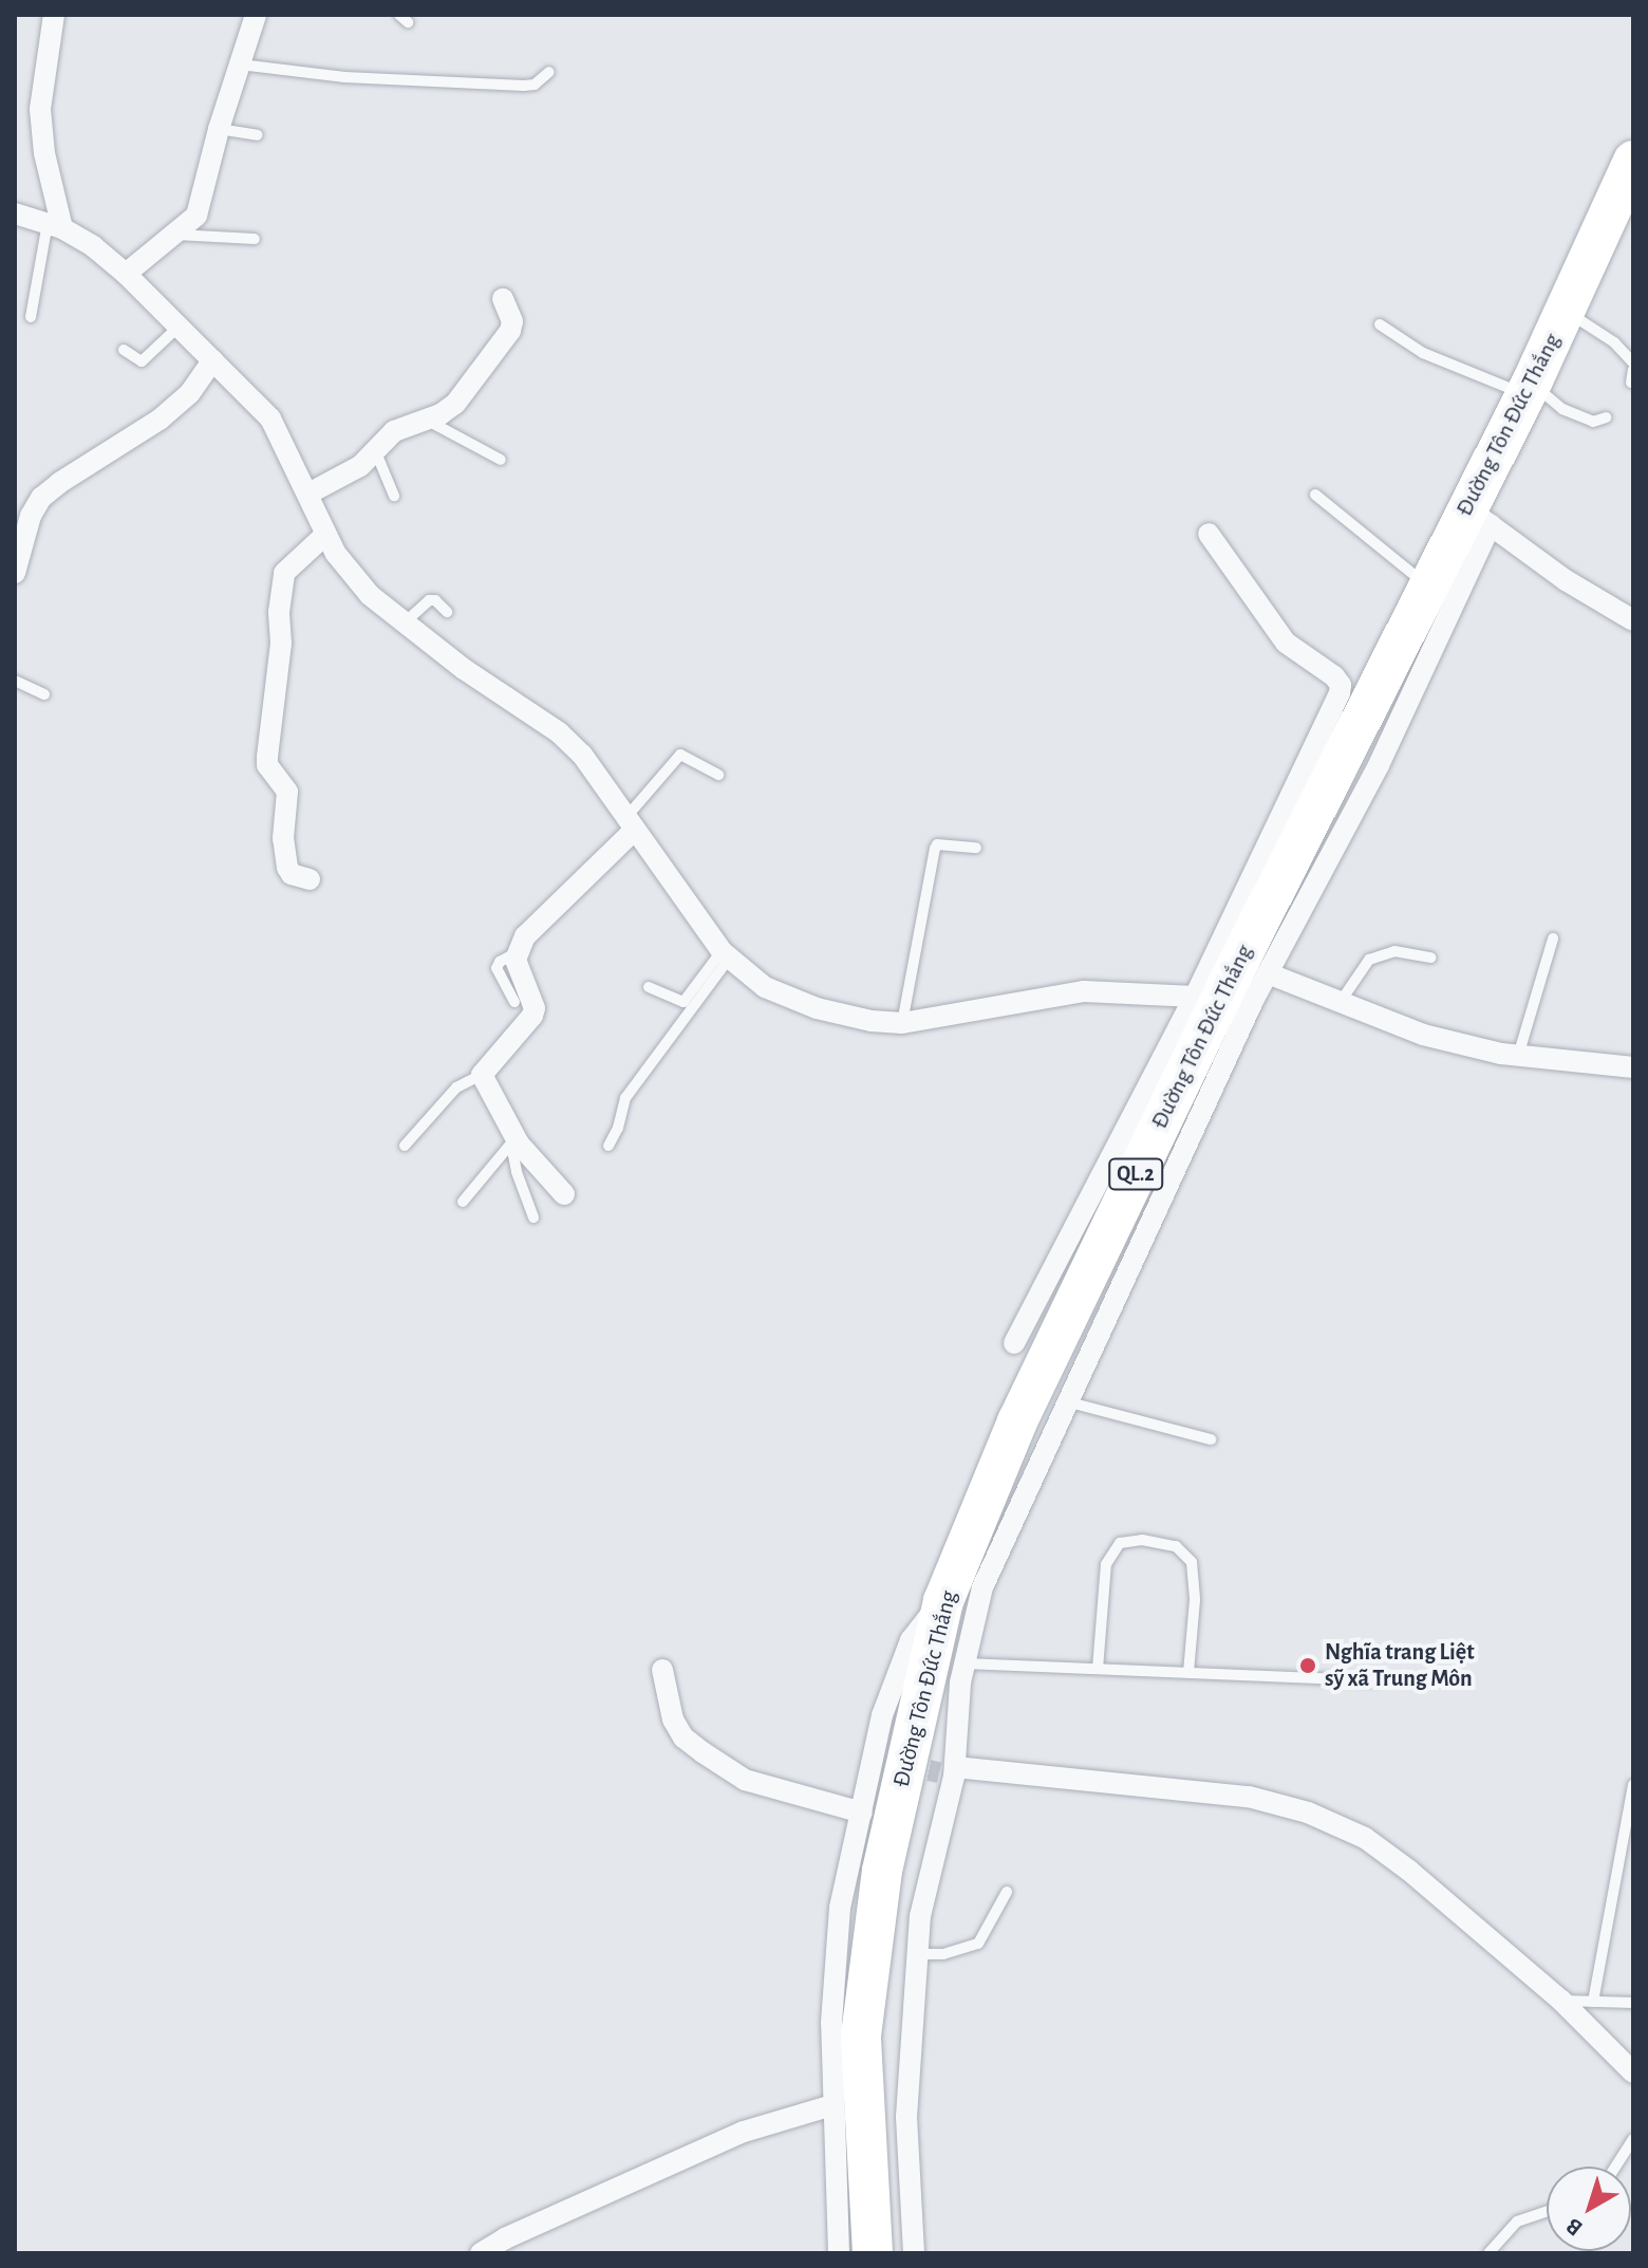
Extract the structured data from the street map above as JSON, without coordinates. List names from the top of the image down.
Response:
{
  "streets": {
    "highway": ["Đường Tôn Đức Thắng", "QL.2"]
  },
  "places": ["Nghĩa trang Liệt sỹ xã Trung Môn"],
  "north": "bottom left"
}
